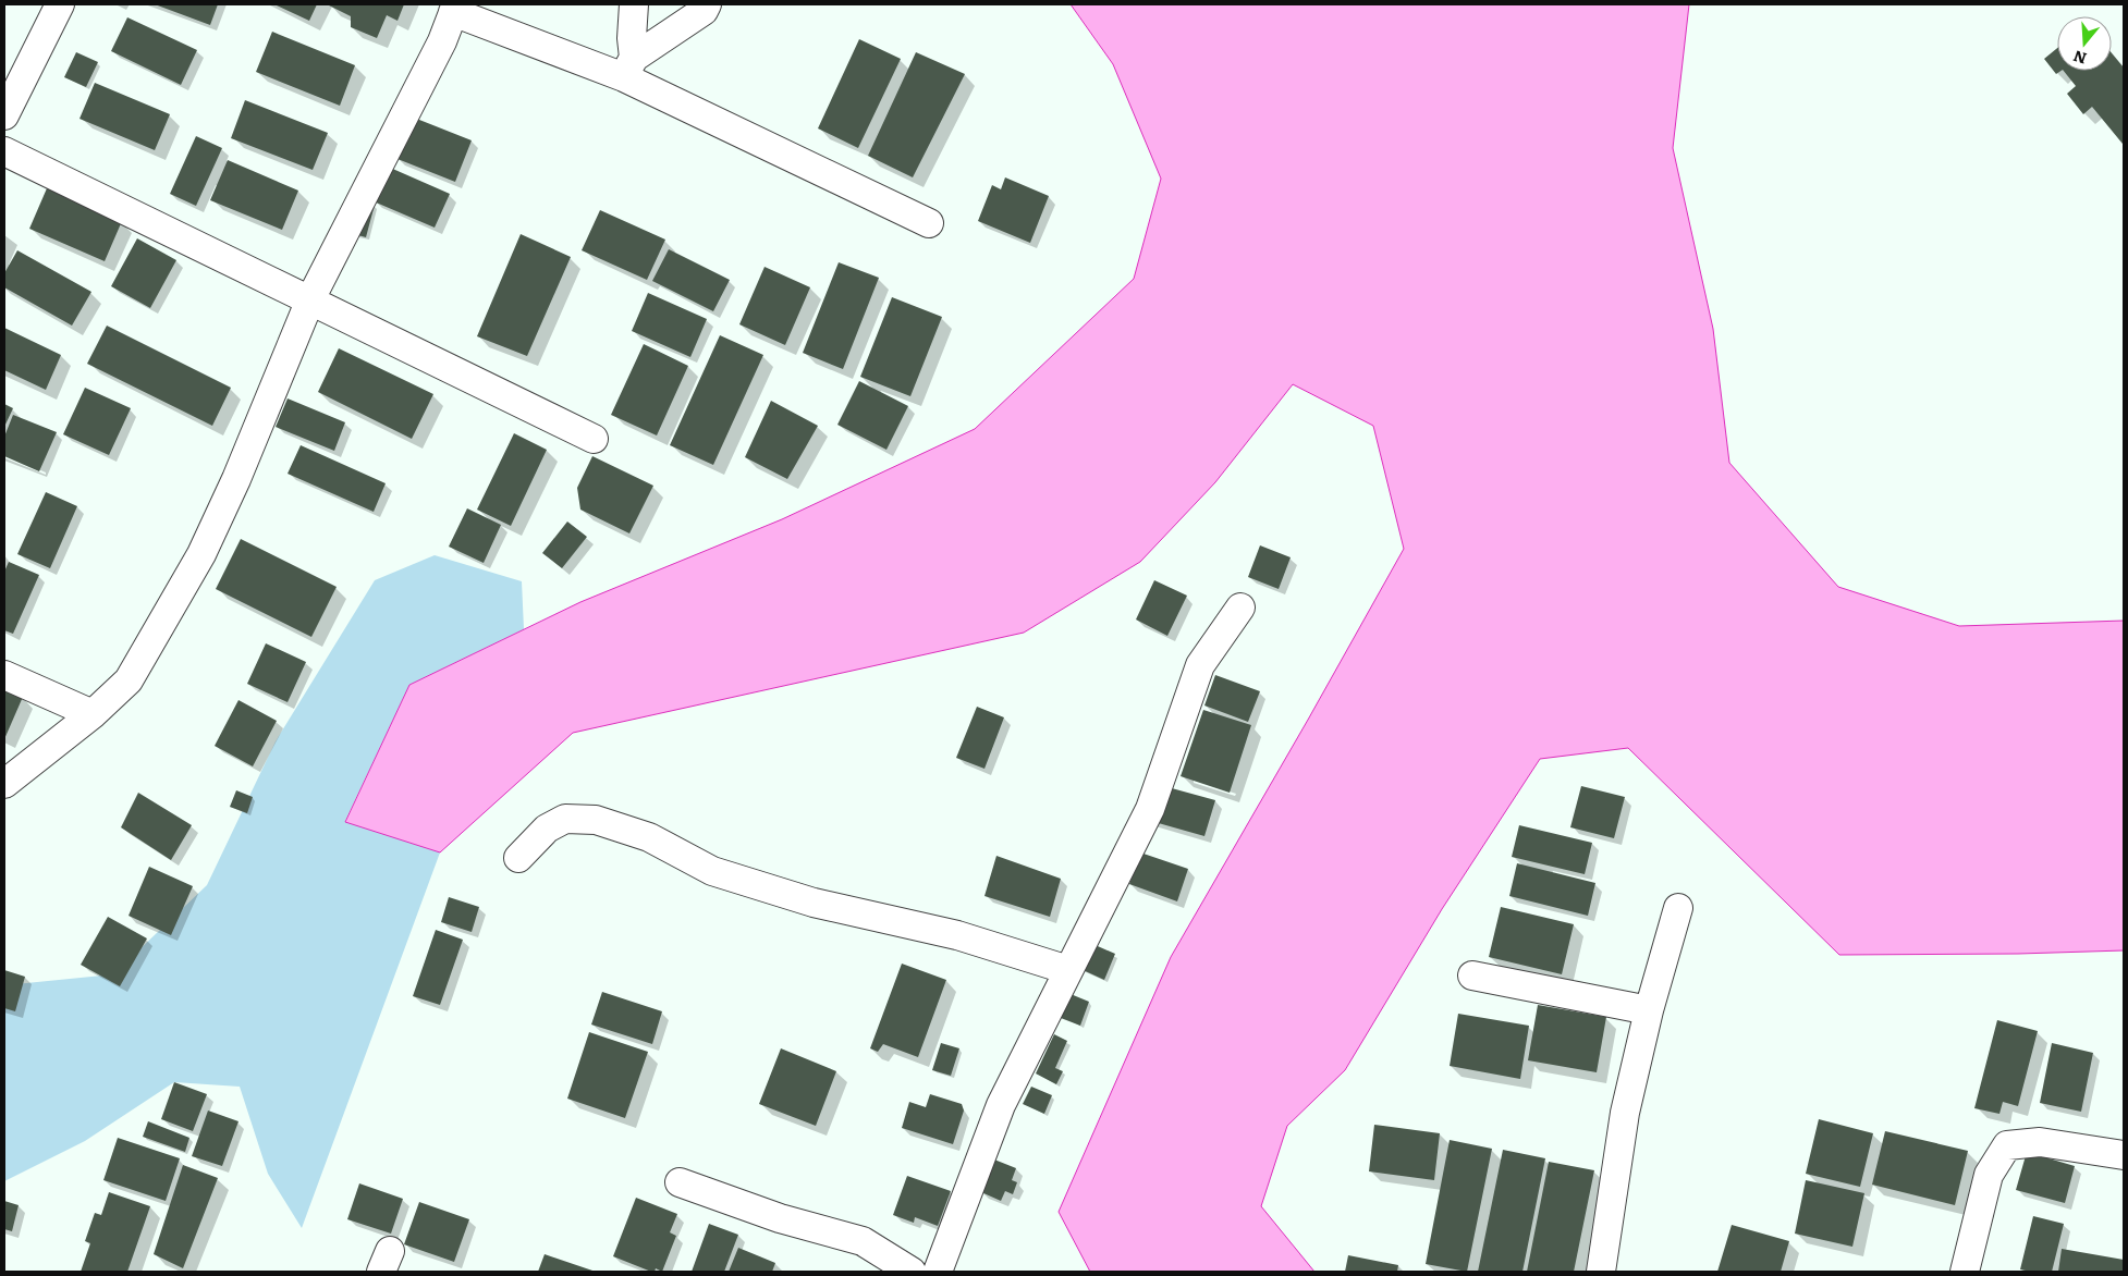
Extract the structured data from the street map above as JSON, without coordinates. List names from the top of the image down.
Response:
{
  "north": "bottom"
}
